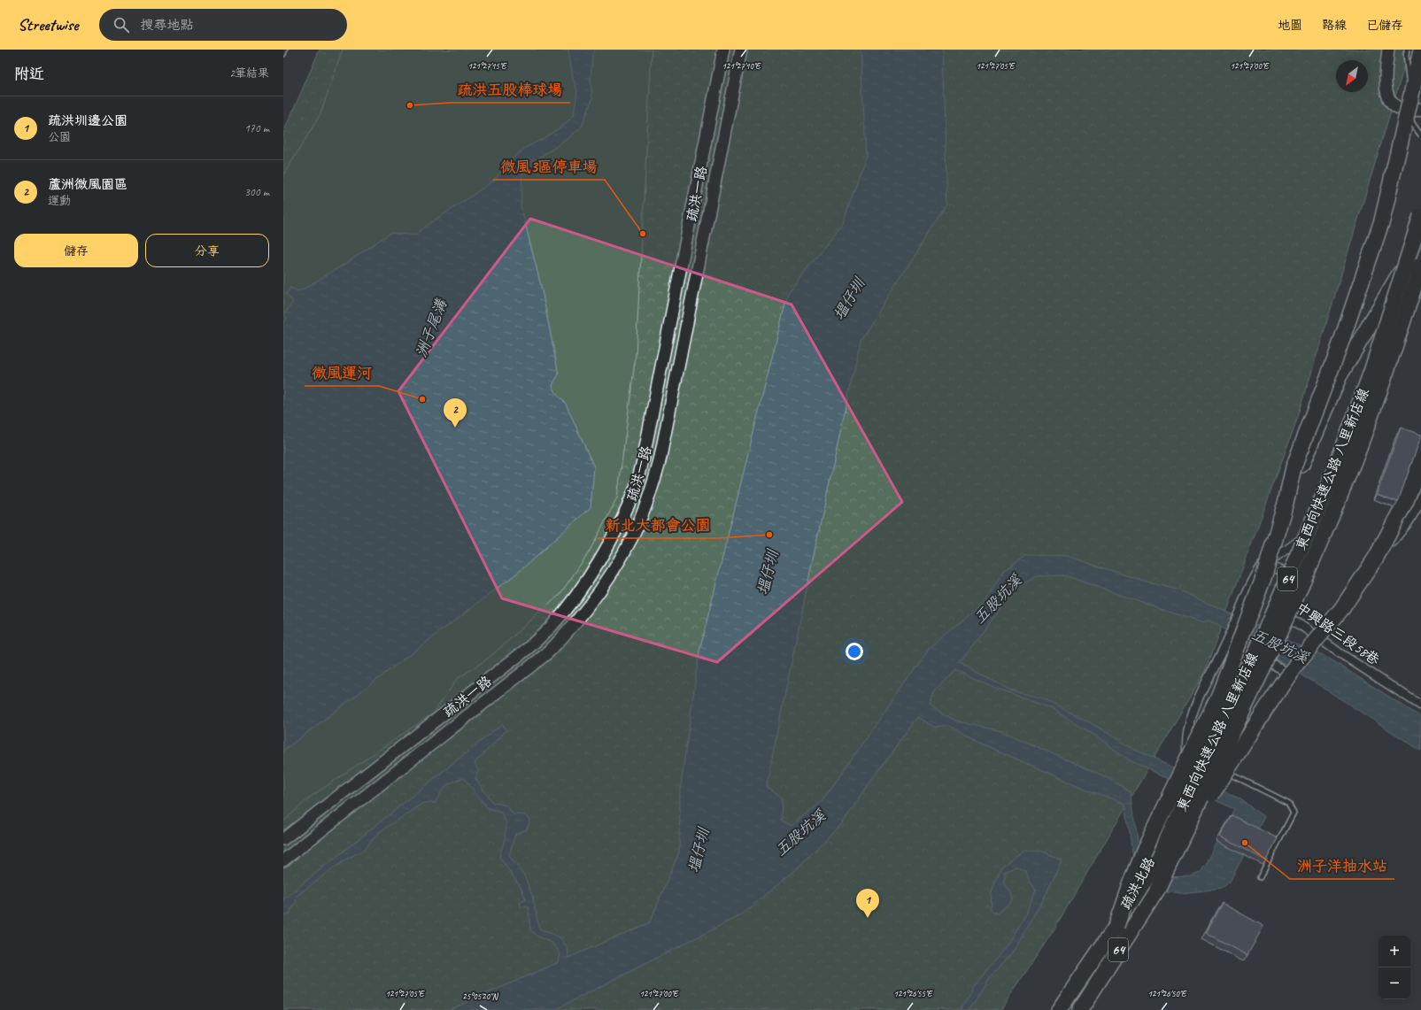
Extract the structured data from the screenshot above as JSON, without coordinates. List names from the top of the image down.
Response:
{
  "streets": {
    "highway": ["東西向快速公路 八里新店線", "64"],
    "street": ["疏洪一路", "中興路三段58巷", "疏洪北路"]
  },
  "crossings": [
    ["東西向快速公路 八里新店線", "疏洪北路"]
  ],
  "water": ["塭仔圳", "洲子尾溝", "五股坑溪"],
  "places": [
    "疏洪五股棒球場",
    "微風3區停車場",
    "微風運河",
    "新北大都會公園",
    "洲子洋抽水站"
  ],
  "north": "bottom left",
  "page": {
    "header": "Streetwise",
    "search": "搜尋地點",
    "nav": ["地圖", "路線", "已儲存"],
    "heading": ["附近", "2筆結果"],
    "list": [
      {
        "mark": "1",
        "name": "疏洪圳邊公園",
        "note": "公園",
        "value": "170 m"
      },
      {
        "mark": "2",
        "name": "蘆洲微風園區",
        "note": "運動",
        "value": "300 m"
      }
    ],
    "buttons": ["儲存", "分享"],
    "pins": ["2", "1"],
    "map_buttons": ["+", "−"]
  },
  "coordinates": [
    "121°27'15\"E",
    "121°27'10\"E",
    "121°27'05\"E",
    "121°27'00\"E",
    "121°26'55\"E",
    "121°26'50\"E",
    "25°05'20\"N"
  ]
}
